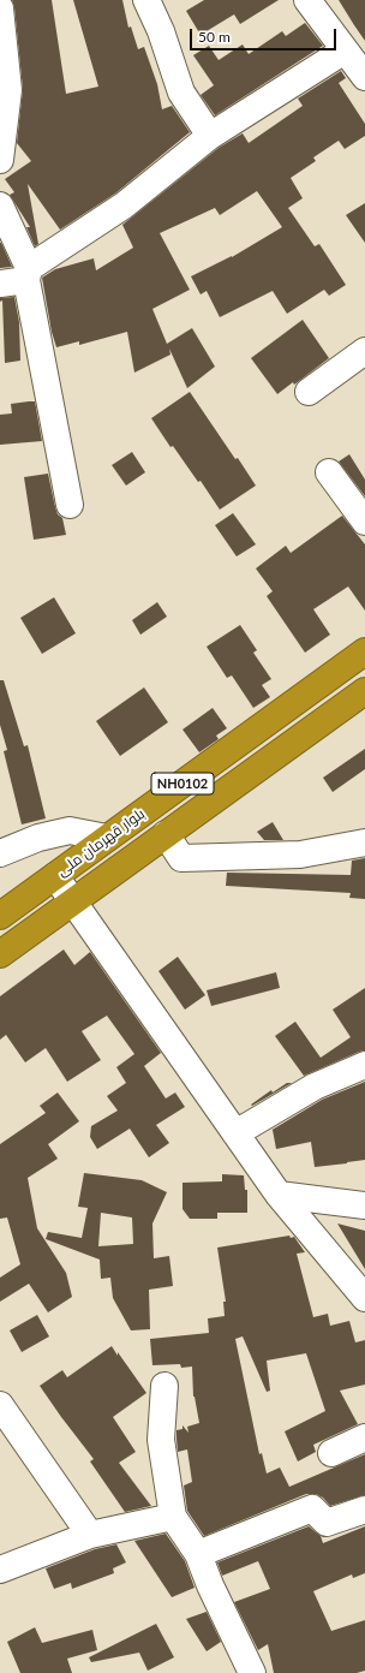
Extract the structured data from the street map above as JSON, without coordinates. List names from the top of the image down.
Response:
{
  "streets": {
    "highway": ["NH0102", "بلوار قهرمان ملی"]
  },
  "scale_bar": "50 m"
}
